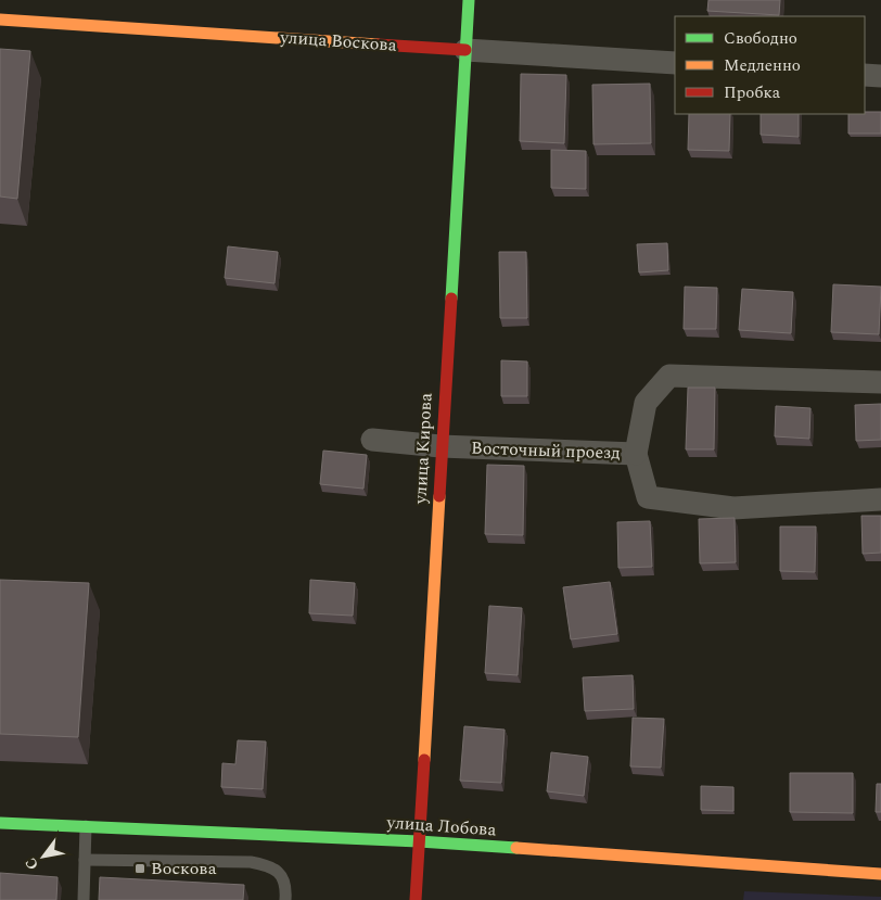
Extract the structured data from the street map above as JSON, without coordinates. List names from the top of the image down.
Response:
{
  "streets": {
    "street": [
      "улица Воскова",
      "улица Кирова",
      "Восточный проезд",
      "улица Лобова"
    ]
  },
  "crossings": [
    ["улица Воскова", "улица Кирова"],
    ["улица Кирова", "Восточный проезд"],
    ["улица Кирова", "улица Лобова"]
  ],
  "places": {
    "transit": ["Воскова"]
  },
  "legend": ["Свободно", "Медленно", "Пробка"],
  "north": "bottom left"
}
